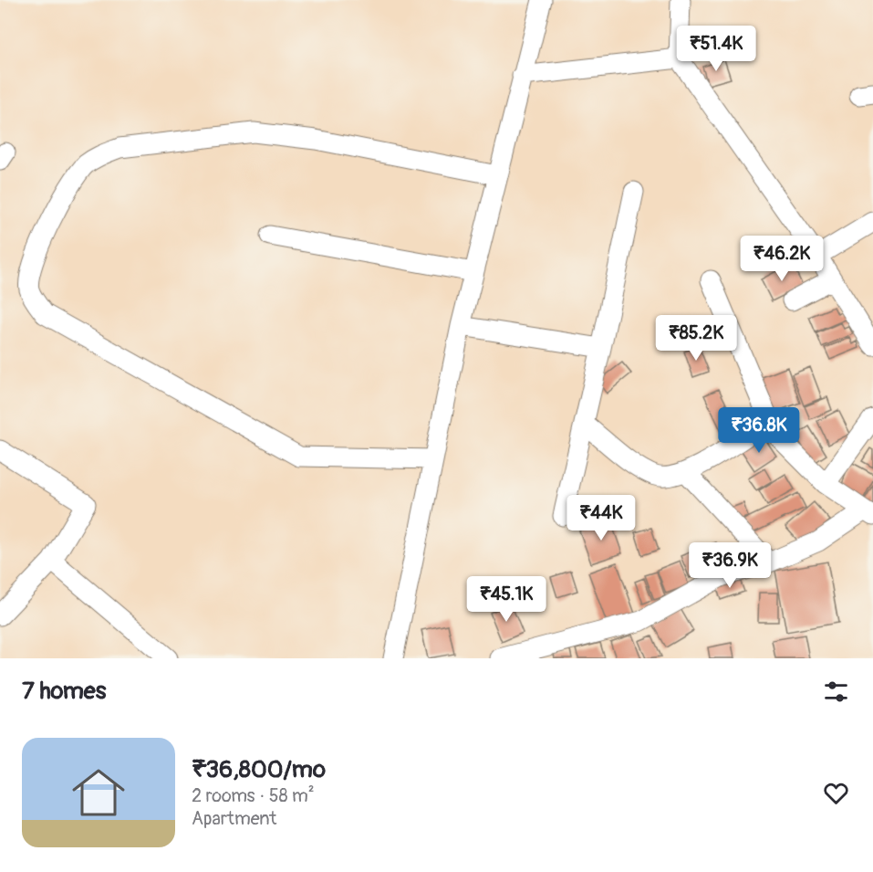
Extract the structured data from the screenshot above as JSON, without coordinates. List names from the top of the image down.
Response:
{
  "page": {
    "price": [
      "₹51.4K",
      "₹46.2K",
      "₹85.2K",
      "₹36.8K",
      "₹44K",
      "₹36.9K",
      "₹45.1K"
    ],
    "heading": "7 homes",
    "list": [
      {
        "name": "₹36,800/mo",
        "note": "2 rooms · 58 m² · Apartment"
      }
    ]
  }
}
